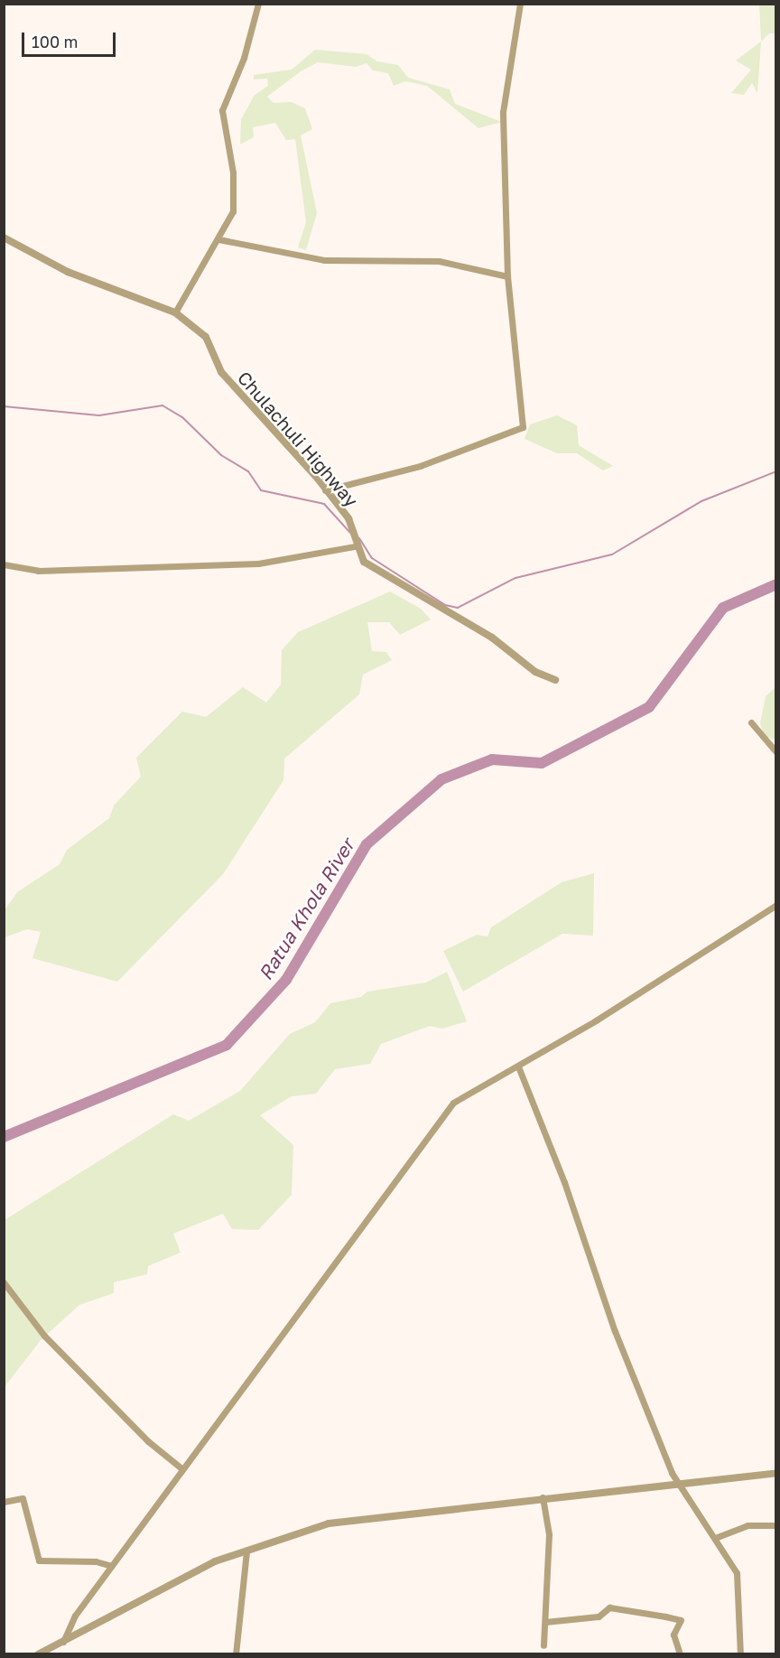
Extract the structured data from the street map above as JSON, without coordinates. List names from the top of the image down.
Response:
{
  "streets": {
    "street": ["Chulachuli Highway"]
  },
  "water": ["Ratua Khola River"],
  "scale_bar": "100 m"
}
